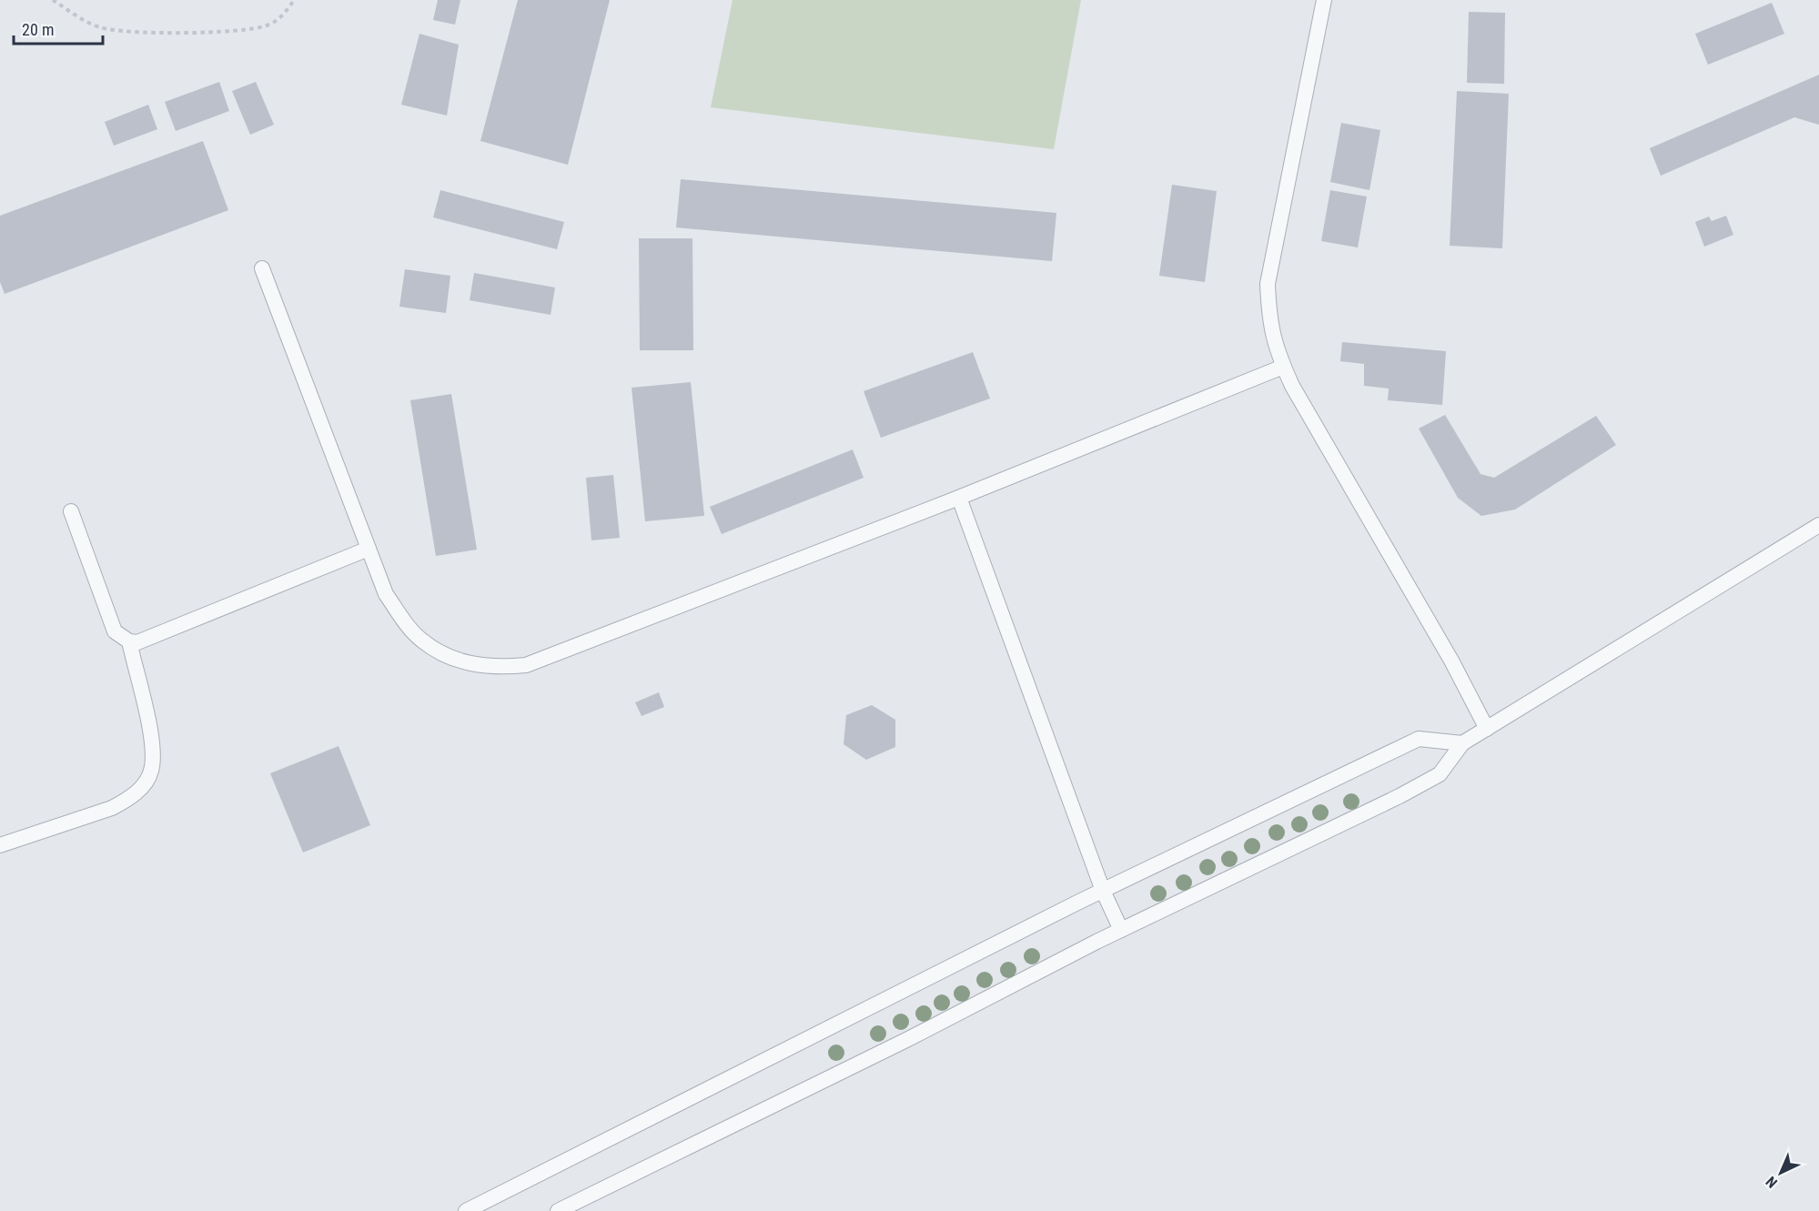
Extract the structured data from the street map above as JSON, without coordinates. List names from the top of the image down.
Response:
{
  "scale_bar": "20 m",
  "north": "bottom left"
}
